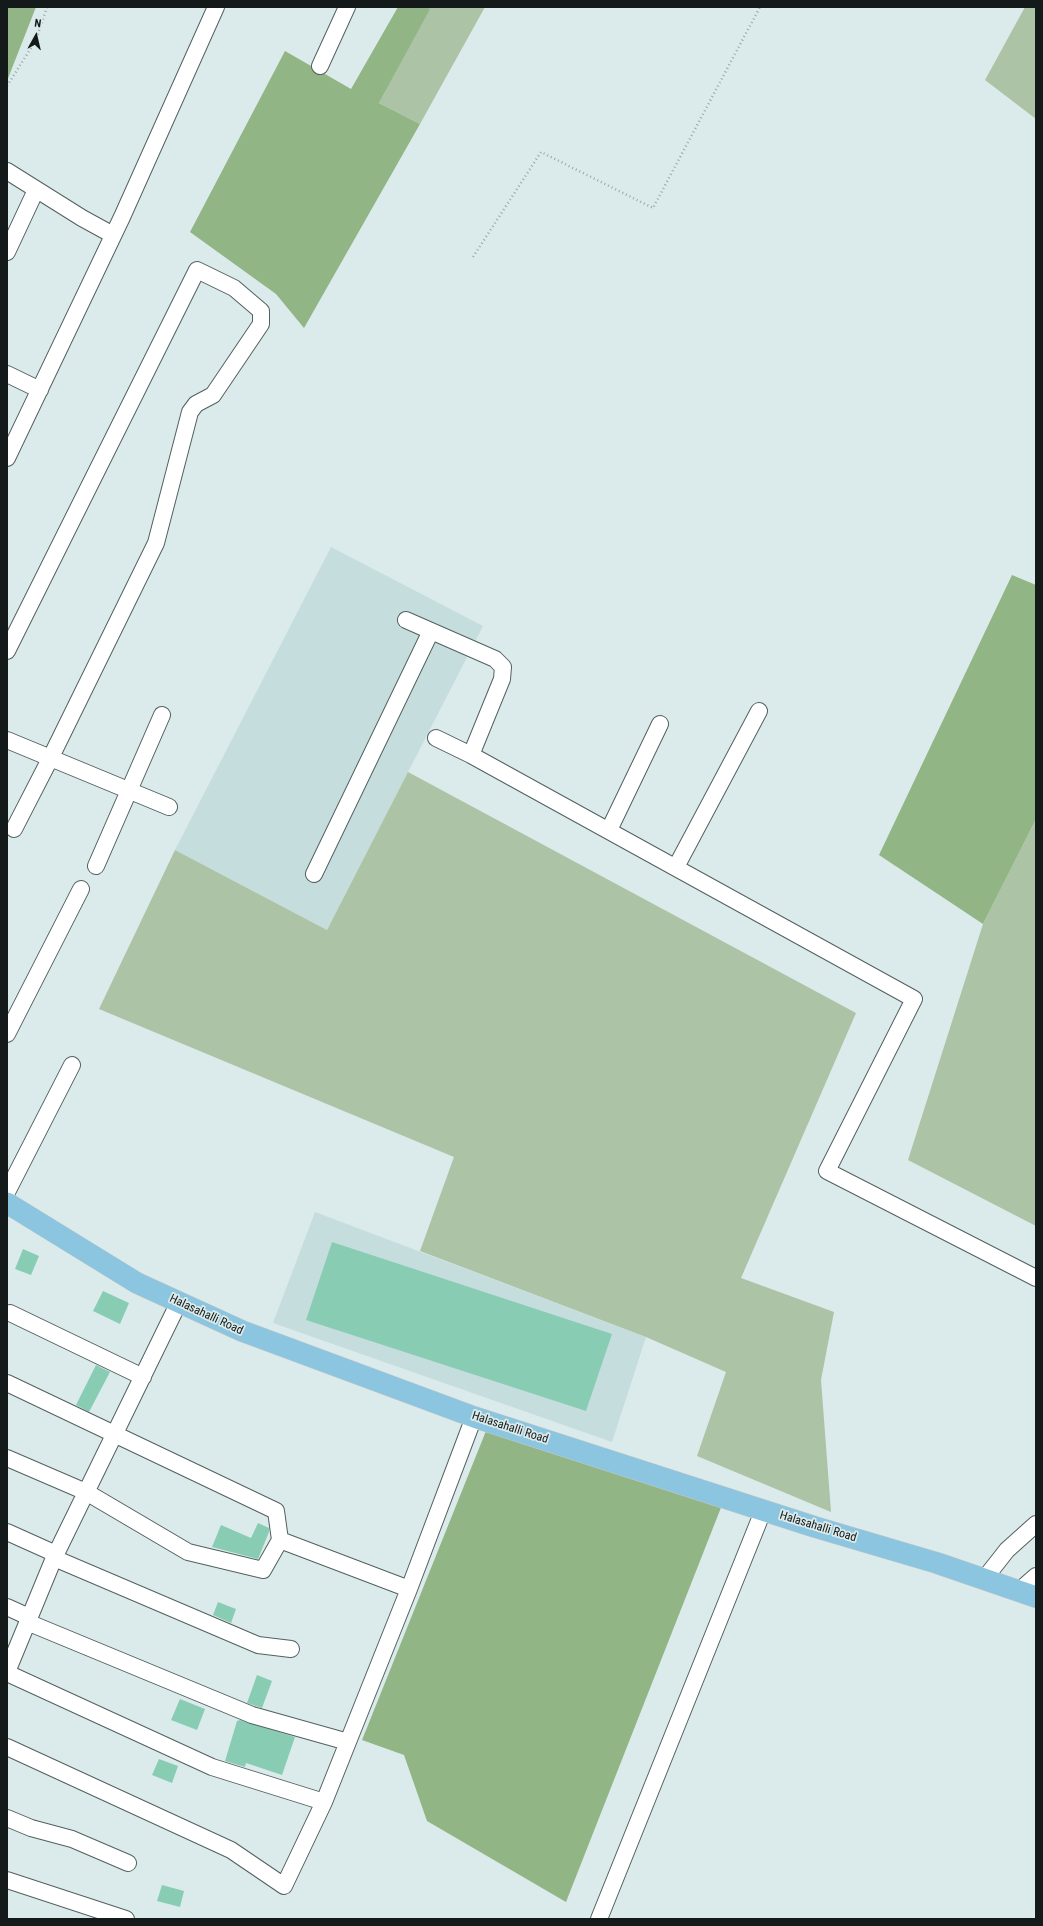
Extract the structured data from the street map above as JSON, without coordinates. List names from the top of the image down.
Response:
{
  "streets": {
    "main road": ["Halasahalli Road"]
  },
  "north": "top"
}
